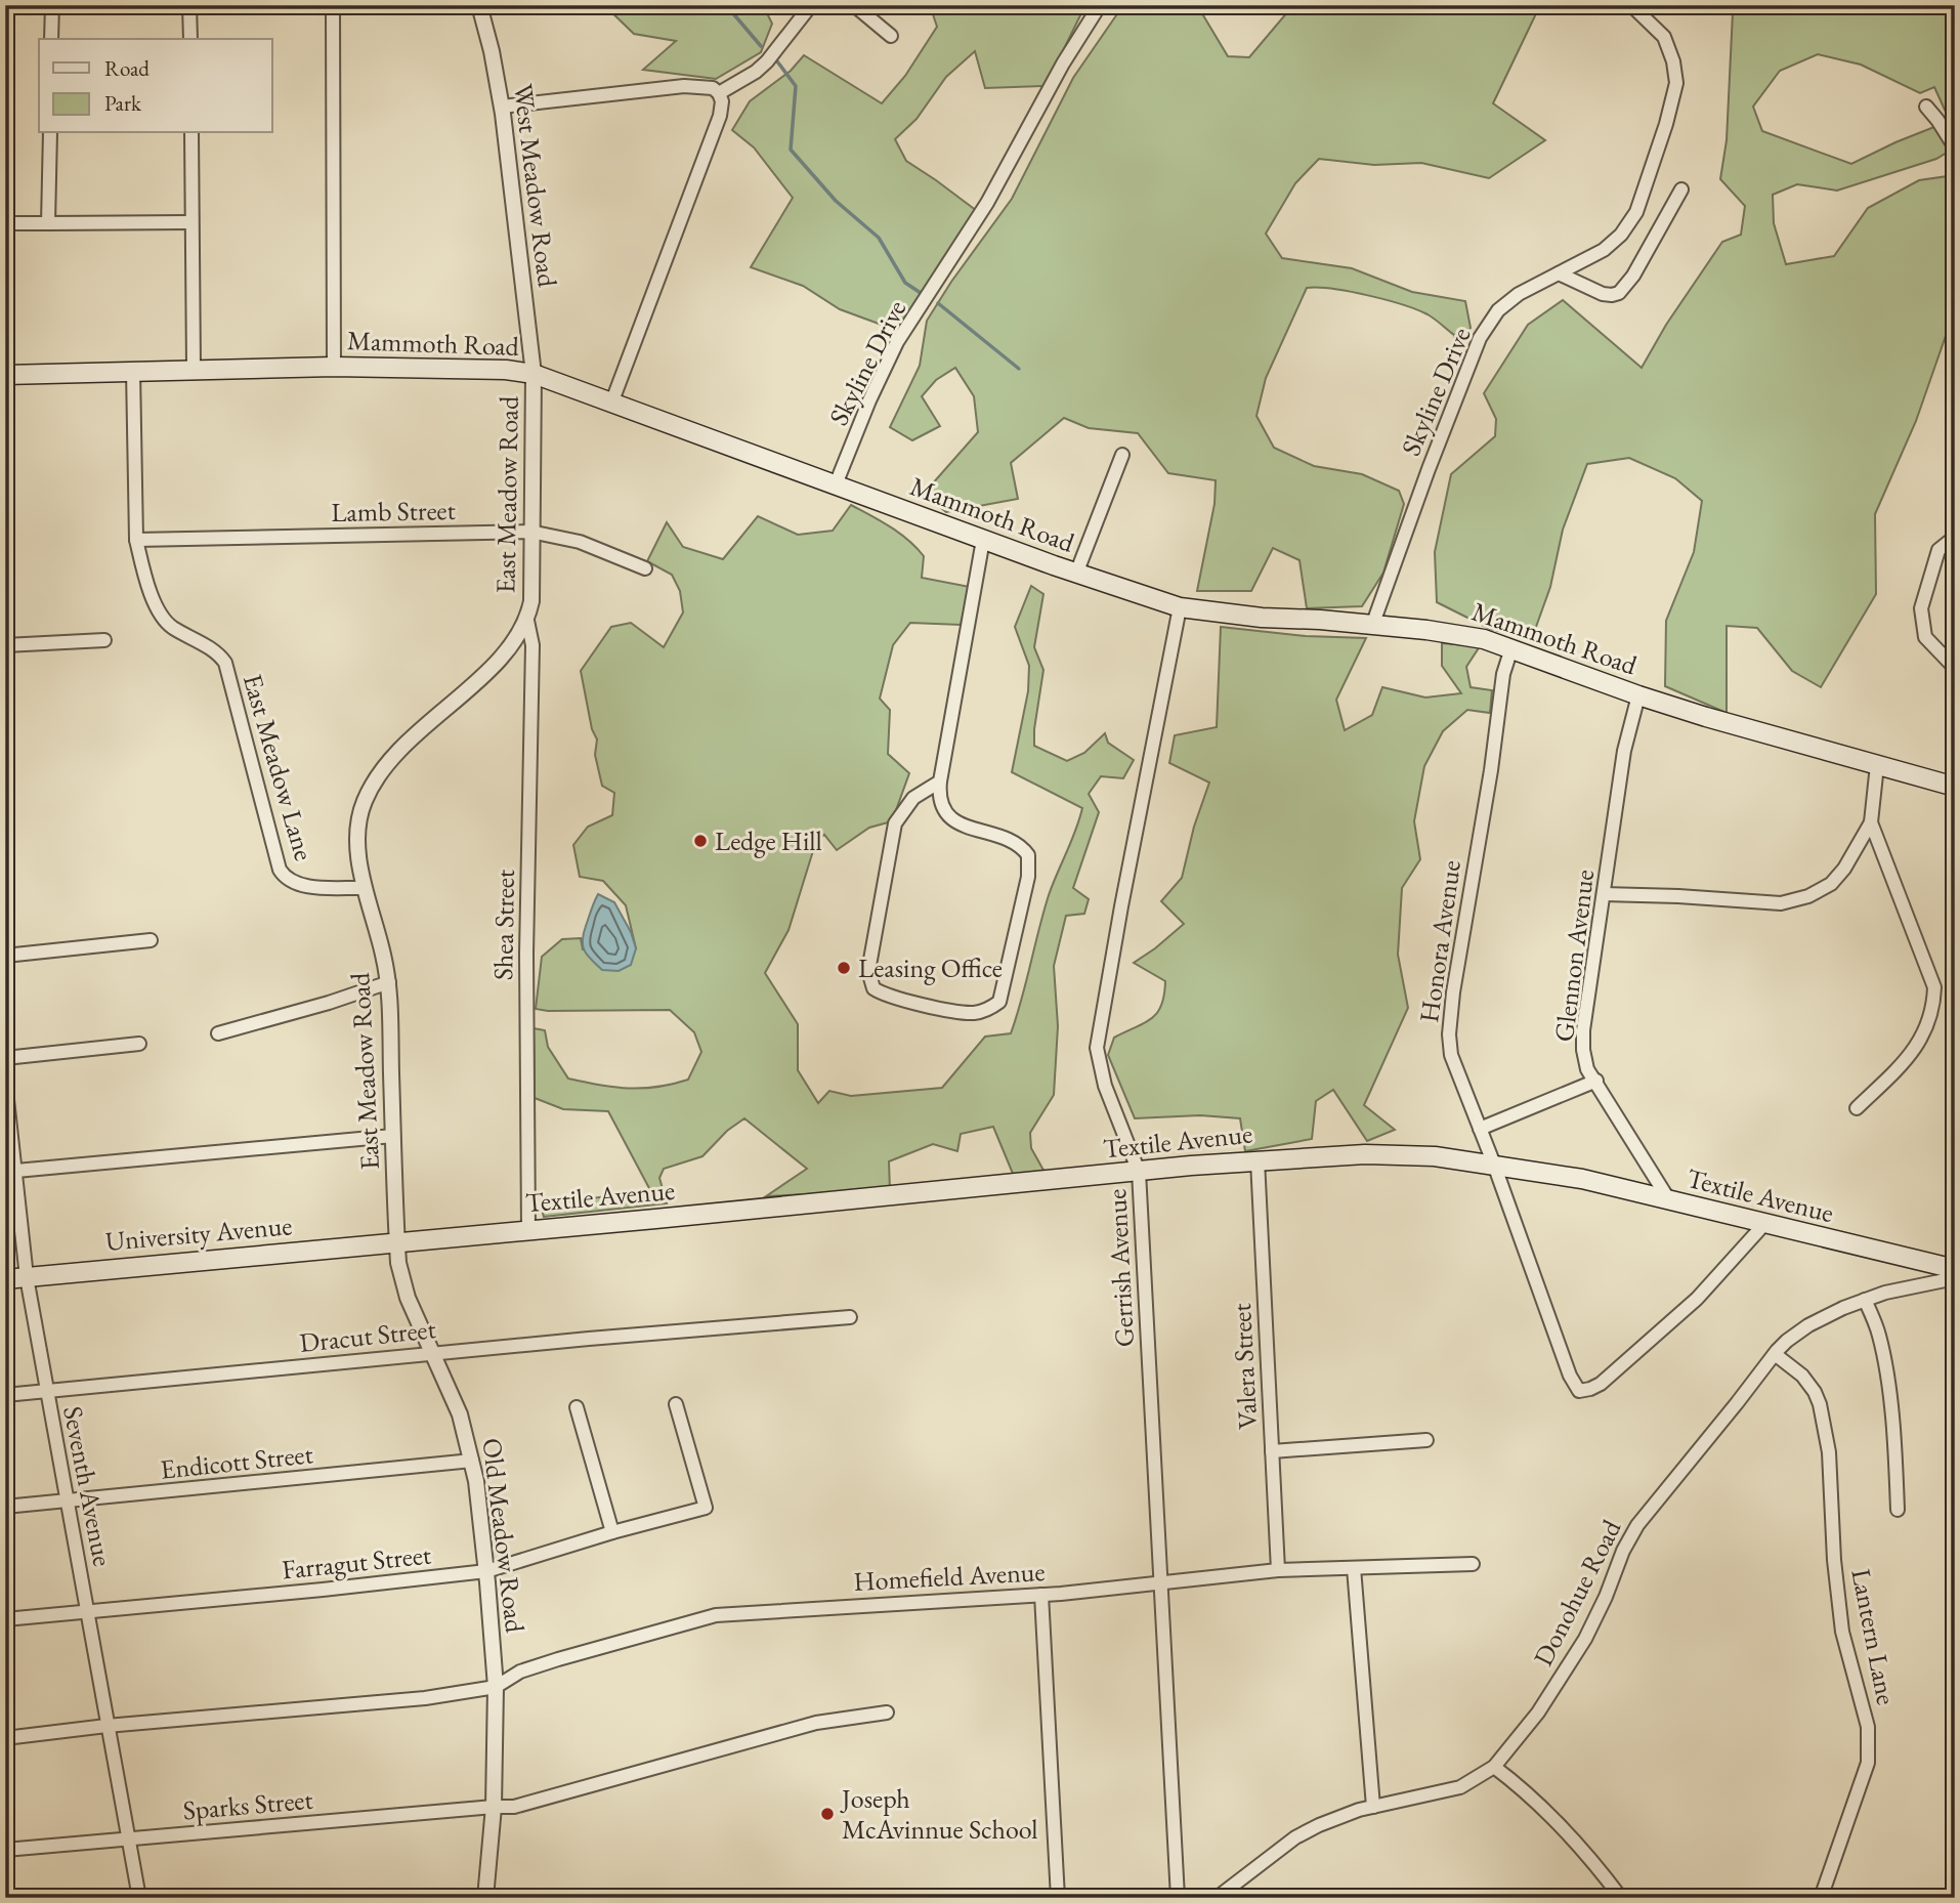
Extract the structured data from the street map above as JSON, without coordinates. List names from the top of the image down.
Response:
{
  "streets": {
    "main road": ["Mammoth Road", "Textile Avenue", "University Avenue"],
    "street": [
      "West Meadow Road",
      "Skyline Drive",
      "East Meadow Road",
      "Lamb Street",
      "East Meadow Lane",
      "Shea Street",
      "Honora Avenue",
      "Glennon Avenue",
      "Gerrish Avenue",
      "Dracut Street",
      "Valera Street",
      "Endicott Street",
      "Seventh Avenue",
      "Old Meadow Road",
      "Farragut Street",
      "Homefield Avenue",
      "Donohue Road",
      "Lantern Lane",
      "Sparks Street"
    ]
  },
  "crossings": [
    ["West Meadow Road", "Mammoth Road"],
    ["West Meadow Road", "East Meadow Road"],
    ["Mammoth Road", "Skyline Drive"],
    ["Mammoth Road", "East Meadow Road"],
    ["Mammoth Road", "Honora Avenue"],
    ["Mammoth Road", "Glennon Avenue"],
    ["Mammoth Road", "Gerrish Avenue"],
    ["East Meadow Road", "Lamb Street"],
    ["East Meadow Road", "East Meadow Lane"],
    ["East Meadow Road", "Shea Street"],
    ["East Meadow Road", "Old Meadow Road"],
    ["Lamb Street", "East Meadow Lane"],
    ["Shea Street", "Textile Avenue"],
    ["Honora Avenue", "Textile Avenue"],
    ["Glennon Avenue", "Textile Avenue"],
    ["Textile Avenue", "University Avenue"],
    ["Textile Avenue", "Gerrish Avenue"],
    ["Textile Avenue", "Valera Street"],
    ["Textile Avenue", "Old Meadow Road"],
    ["University Avenue", "Seventh Avenue"],
    ["University Avenue", "Old Meadow Road"],
    ["Gerrish Avenue", "Homefield Avenue"],
    ["Dracut Street", "Seventh Avenue"],
    ["Dracut Street", "Old Meadow Road"],
    ["Valera Street", "Homefield Avenue"],
    ["Endicott Street", "Seventh Avenue"],
    ["Endicott Street", "Old Meadow Road"],
    ["Seventh Avenue", "Farragut Street"],
    ["Seventh Avenue", "Sparks Street"],
    ["Old Meadow Road", "Farragut Street"],
    ["Old Meadow Road", "Homefield Avenue"],
    ["Old Meadow Road", "Sparks Street"],
    ["Donohue Road", "Lantern Lane"]
  ],
  "places": ["Ledge Hill", "Leasing Office", "Joseph McAvinnue School"],
  "legend": ["Road", "Park"]
}
